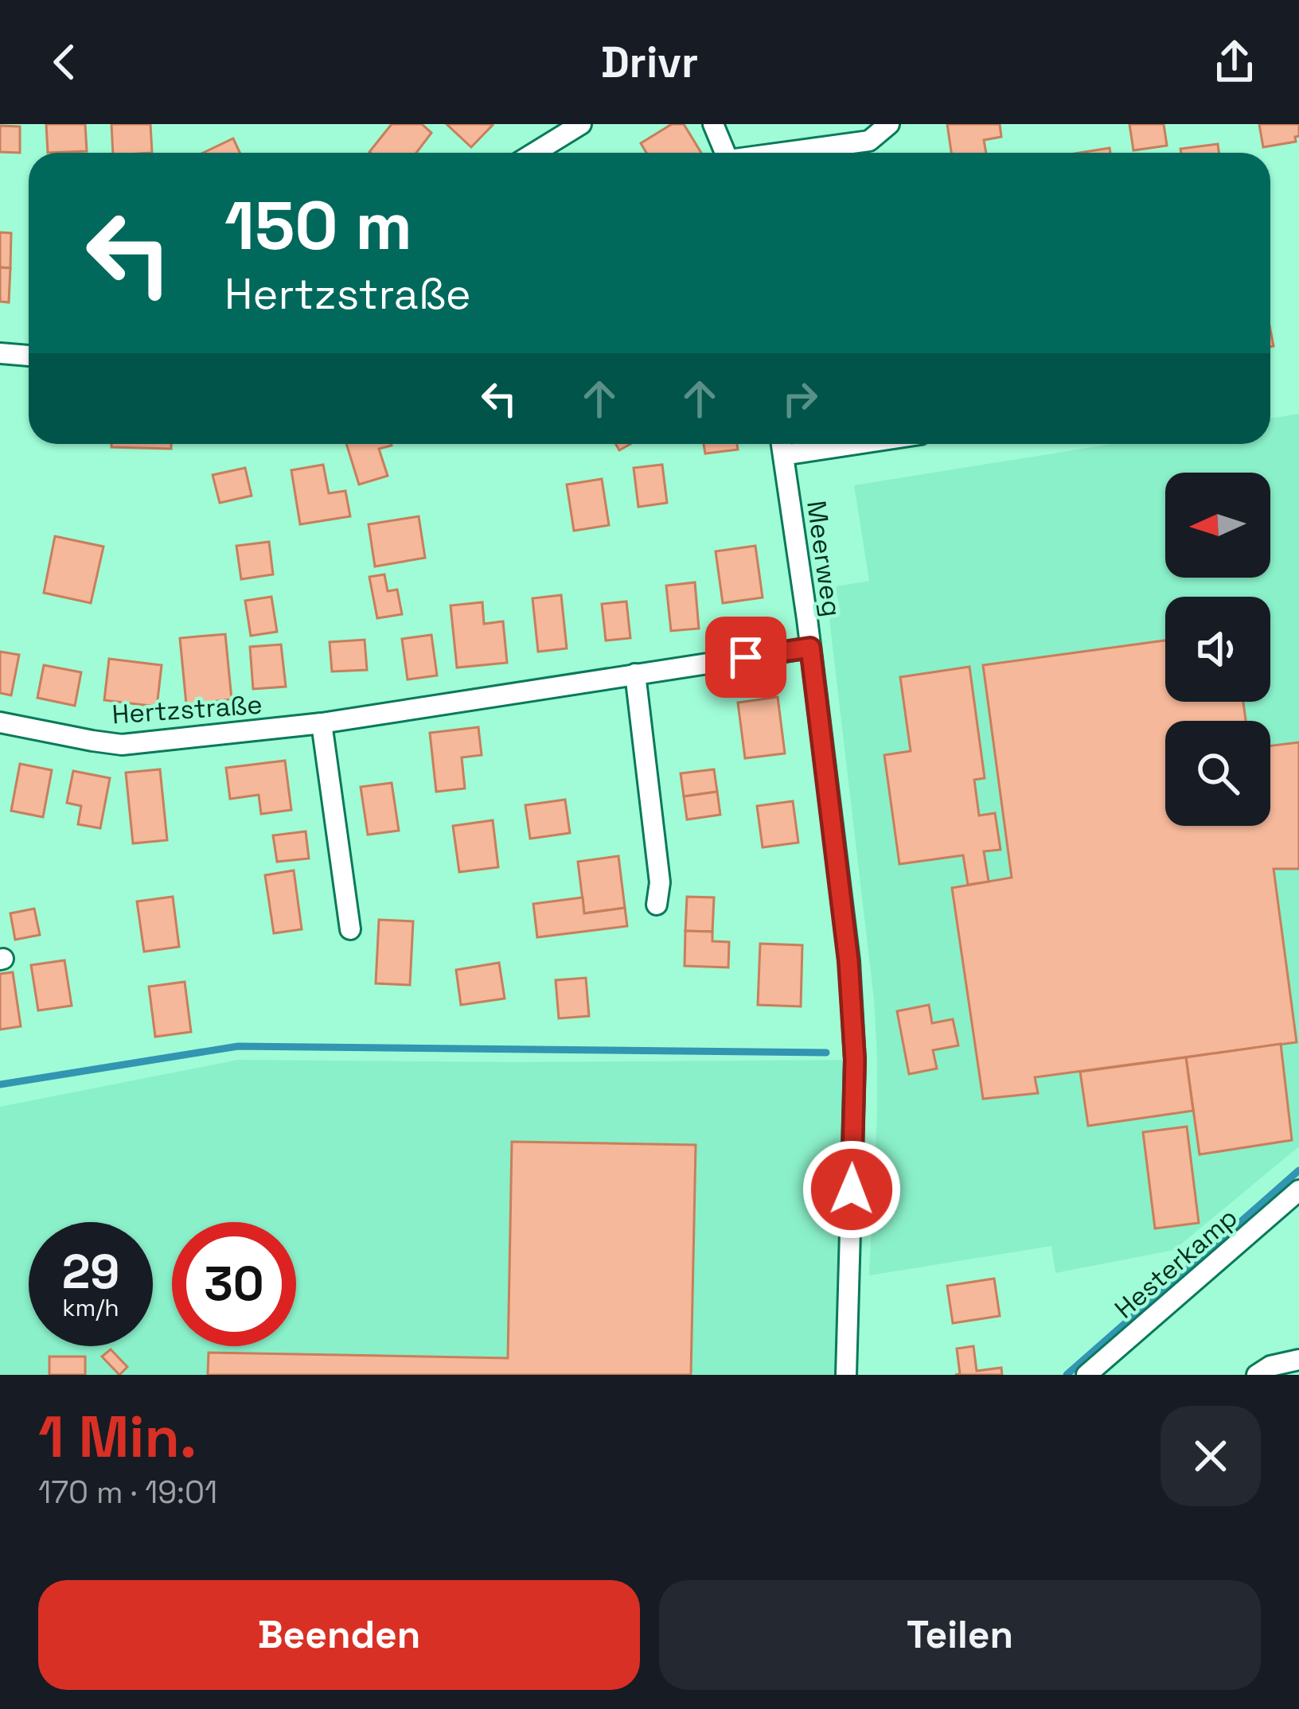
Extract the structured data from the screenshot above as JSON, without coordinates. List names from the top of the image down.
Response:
{
  "streets": {
    "street": ["Meerweg", "Hertzstraße", "Hesterkamp"]
  },
  "crossings": [
    ["Meerweg", "Hertzstraße"]
  ],
  "north": "left",
  "page": {
    "header": "Drivr",
    "turn": ["150 m", "Hertzstraße"],
    "speed": "29 km/h",
    "limit": "30",
    "heading": ["1 Min.", "170 m · 19:01"],
    "buttons": ["Beenden", "Teilen"]
  }
}
